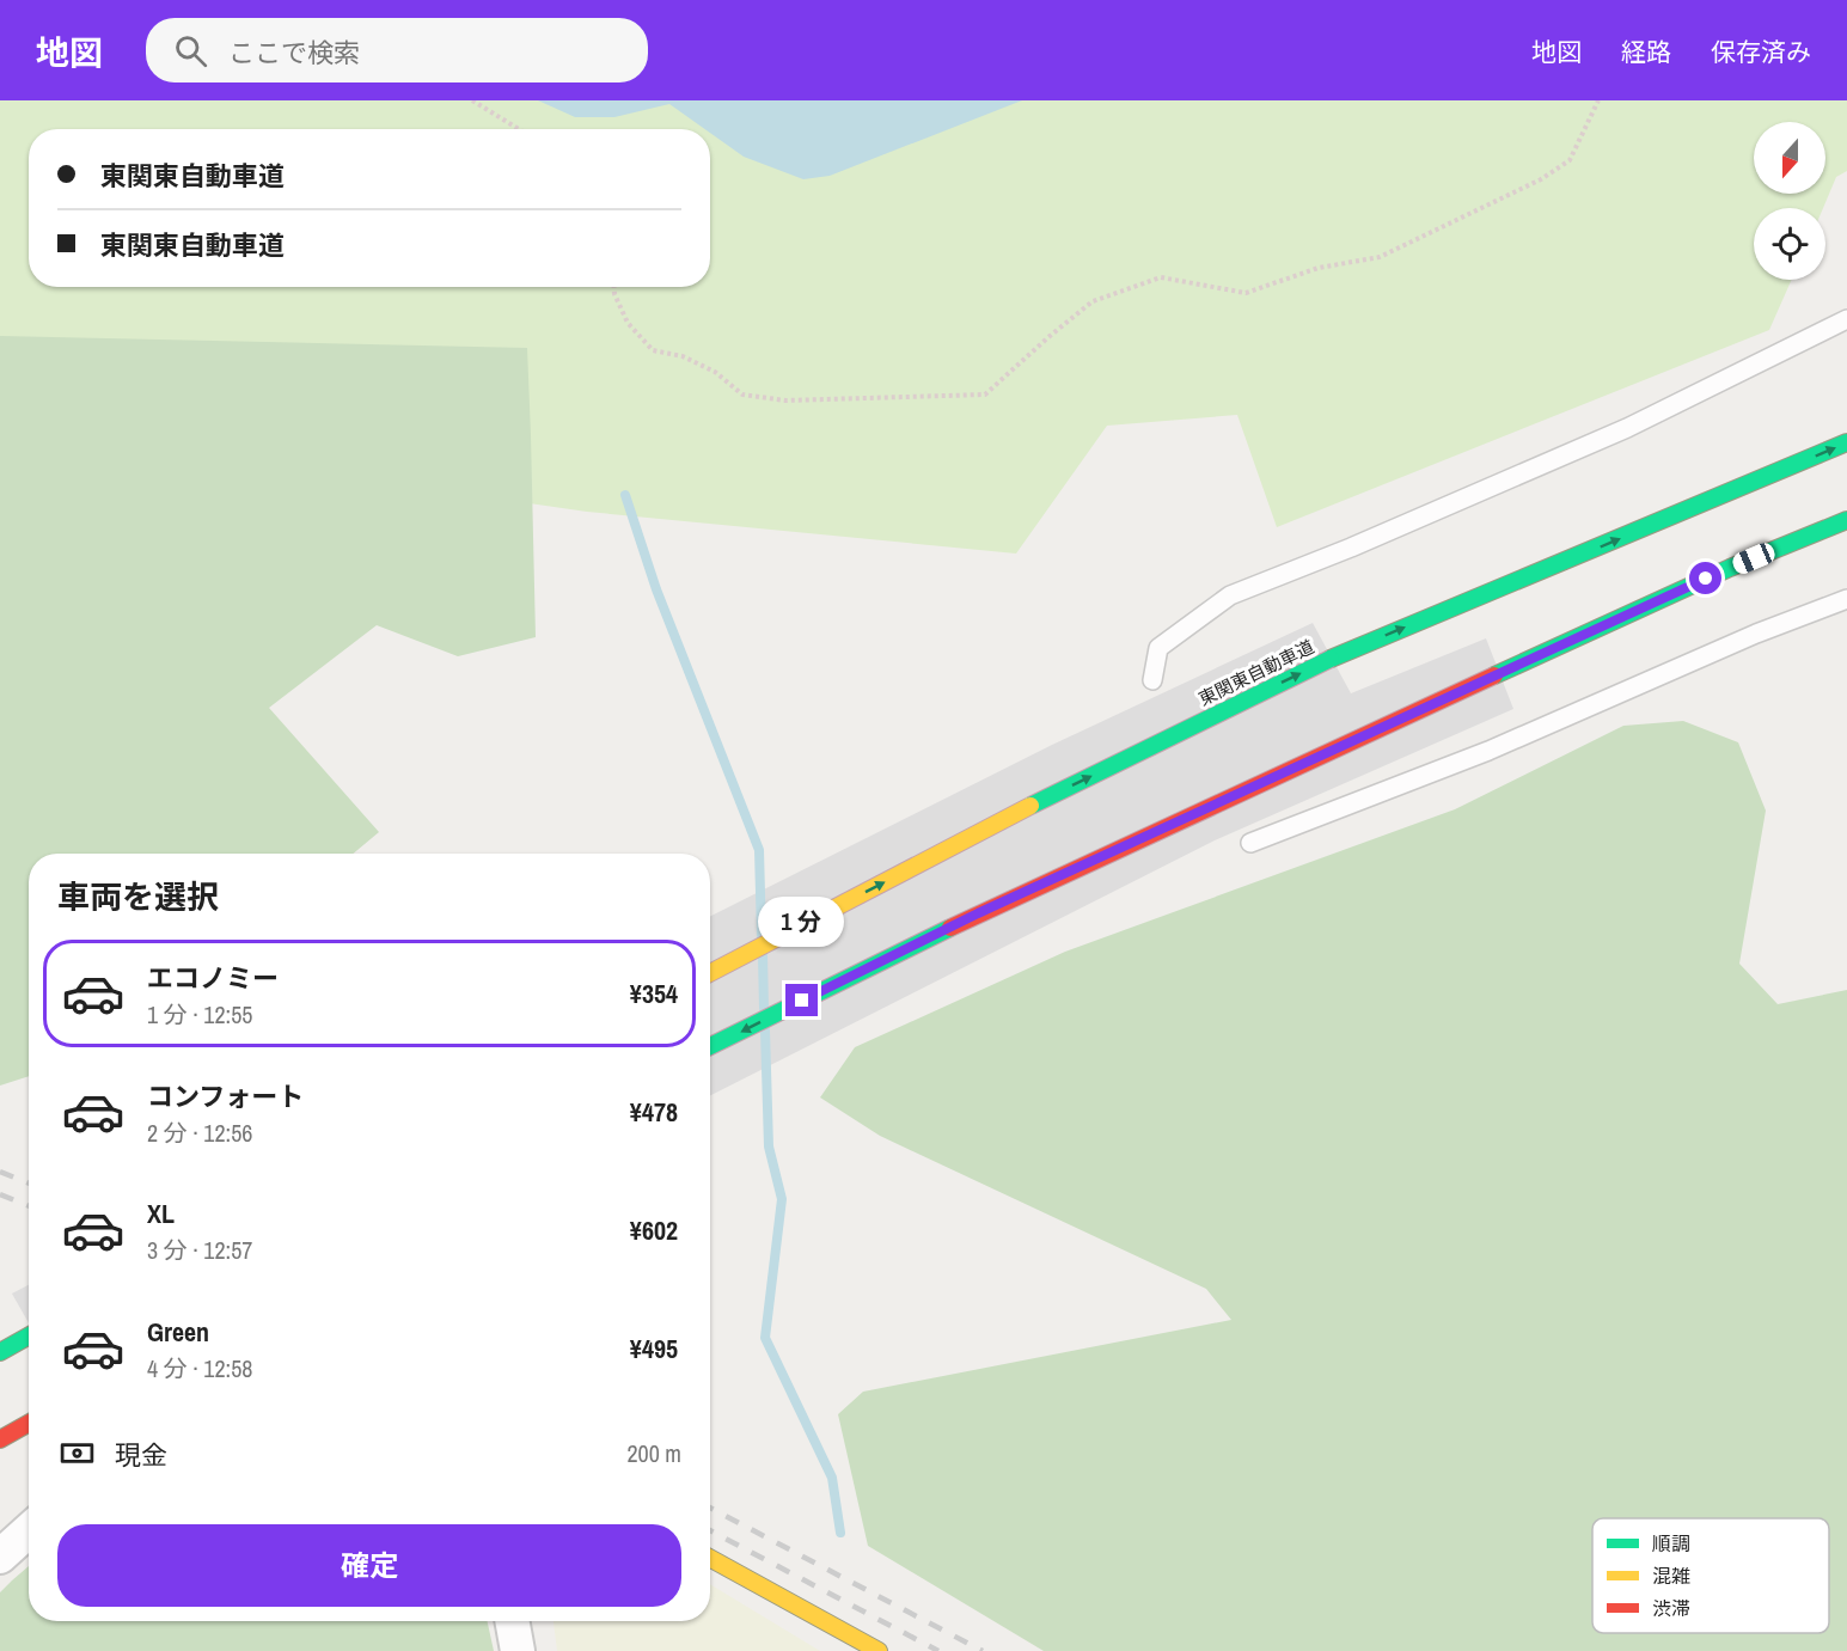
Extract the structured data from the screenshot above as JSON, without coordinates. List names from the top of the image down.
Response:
{
  "streets": {
    "main road": ["東関東自動車道"]
  },
  "legend": ["順調", "混雑", "渋滞"],
  "north": "bottom",
  "page": {
    "header": "地図",
    "search": "ここで検索",
    "nav": ["地図", "経路", "保存済み"],
    "banner": ["東関東自動車道", "東関東自動車道"],
    "heading": "車両を選択",
    "bubble": "1 分",
    "list": [
      {
        "name": "エコノミー",
        "note": "1 分 · 12:55",
        "value": "¥354"
      },
      {
        "name": "コンフォート",
        "note": "2 分 · 12:56",
        "value": "¥478"
      },
      {
        "name": "XL",
        "note": "3 分 · 12:57",
        "value": "¥602"
      },
      {
        "name": "Green",
        "note": "4 分 · 12:58",
        "value": "¥495"
      }
    ],
    "pay": ["現金", "200 m"],
    "buttons": "確定"
  }
}
